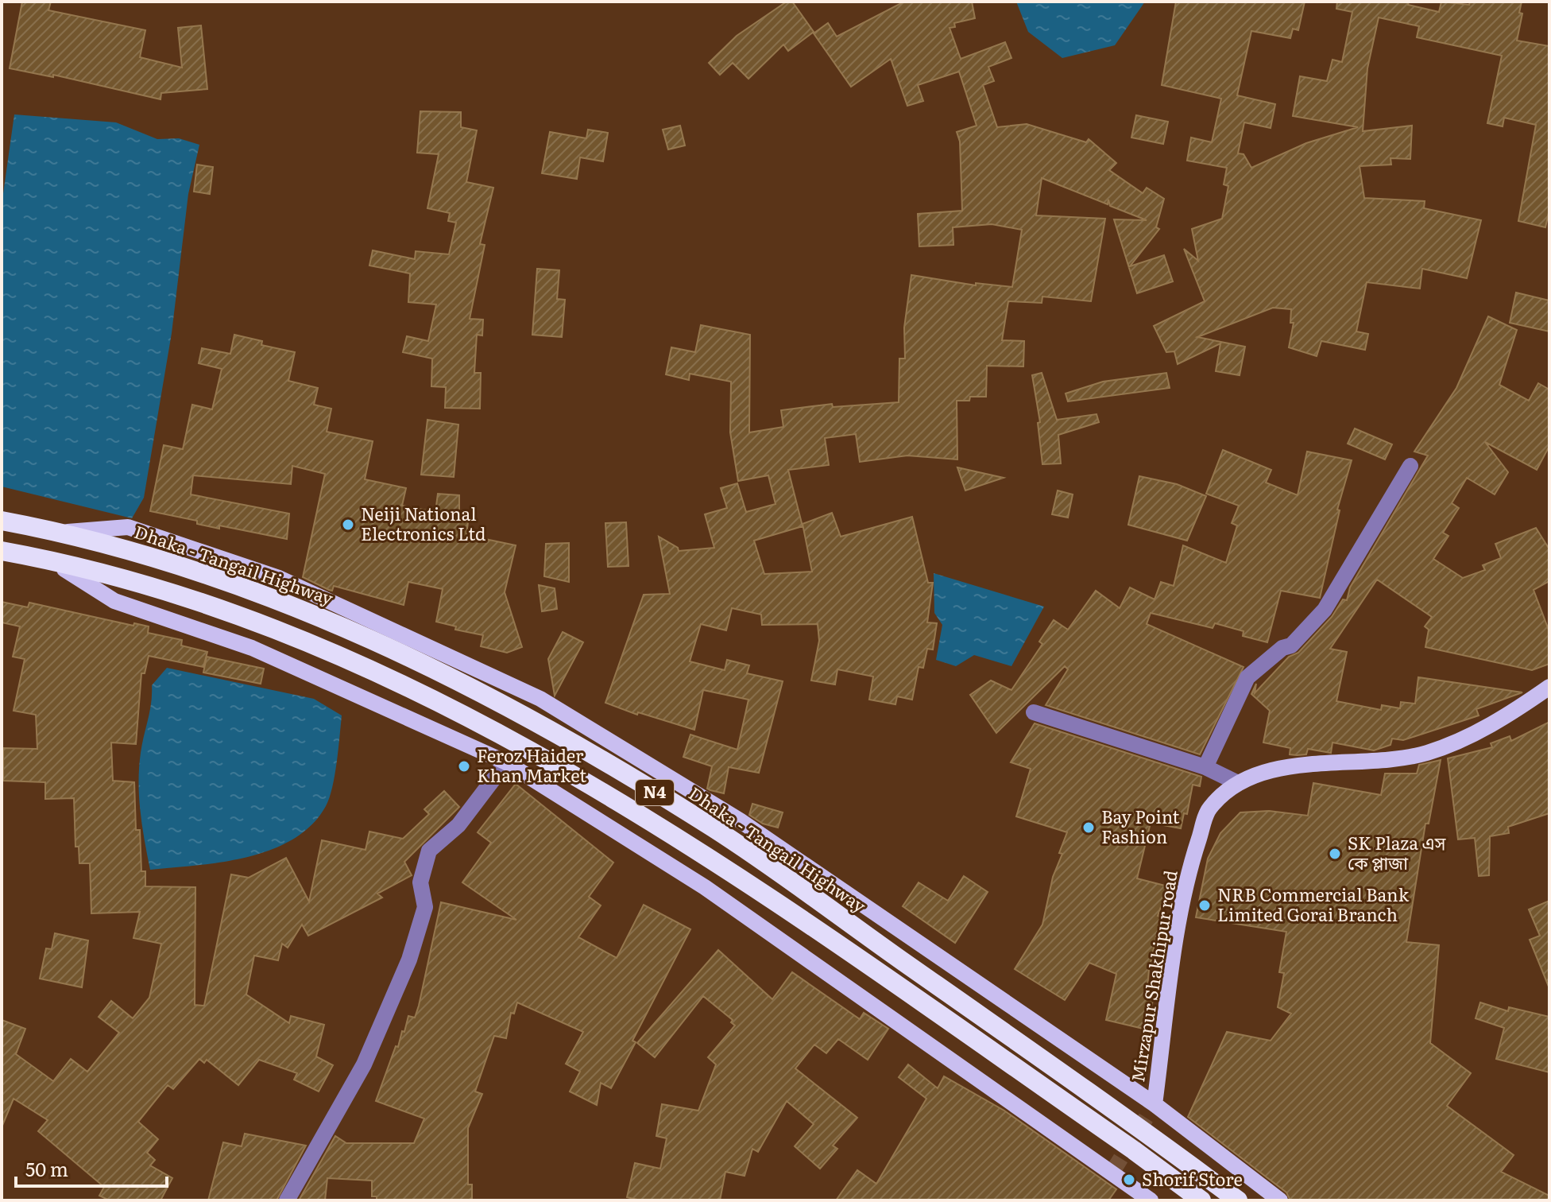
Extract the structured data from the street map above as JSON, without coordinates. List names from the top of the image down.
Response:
{
  "streets": {
    "highway": ["Dhaka - Tangail Highway", "N4"],
    "main road": ["Mirzapur Shakhipur road"]
  },
  "places": [
    "Neiji National Electronics Ltd",
    "Feroz Haider Khan Market",
    "Bay Point Fashion",
    "SK Plaza এস কে প্লাজা",
    "NRB Commercial Bank Limited Gorai Branch",
    "Shorif Store"
  ],
  "scale_bar": "50 m"
}
